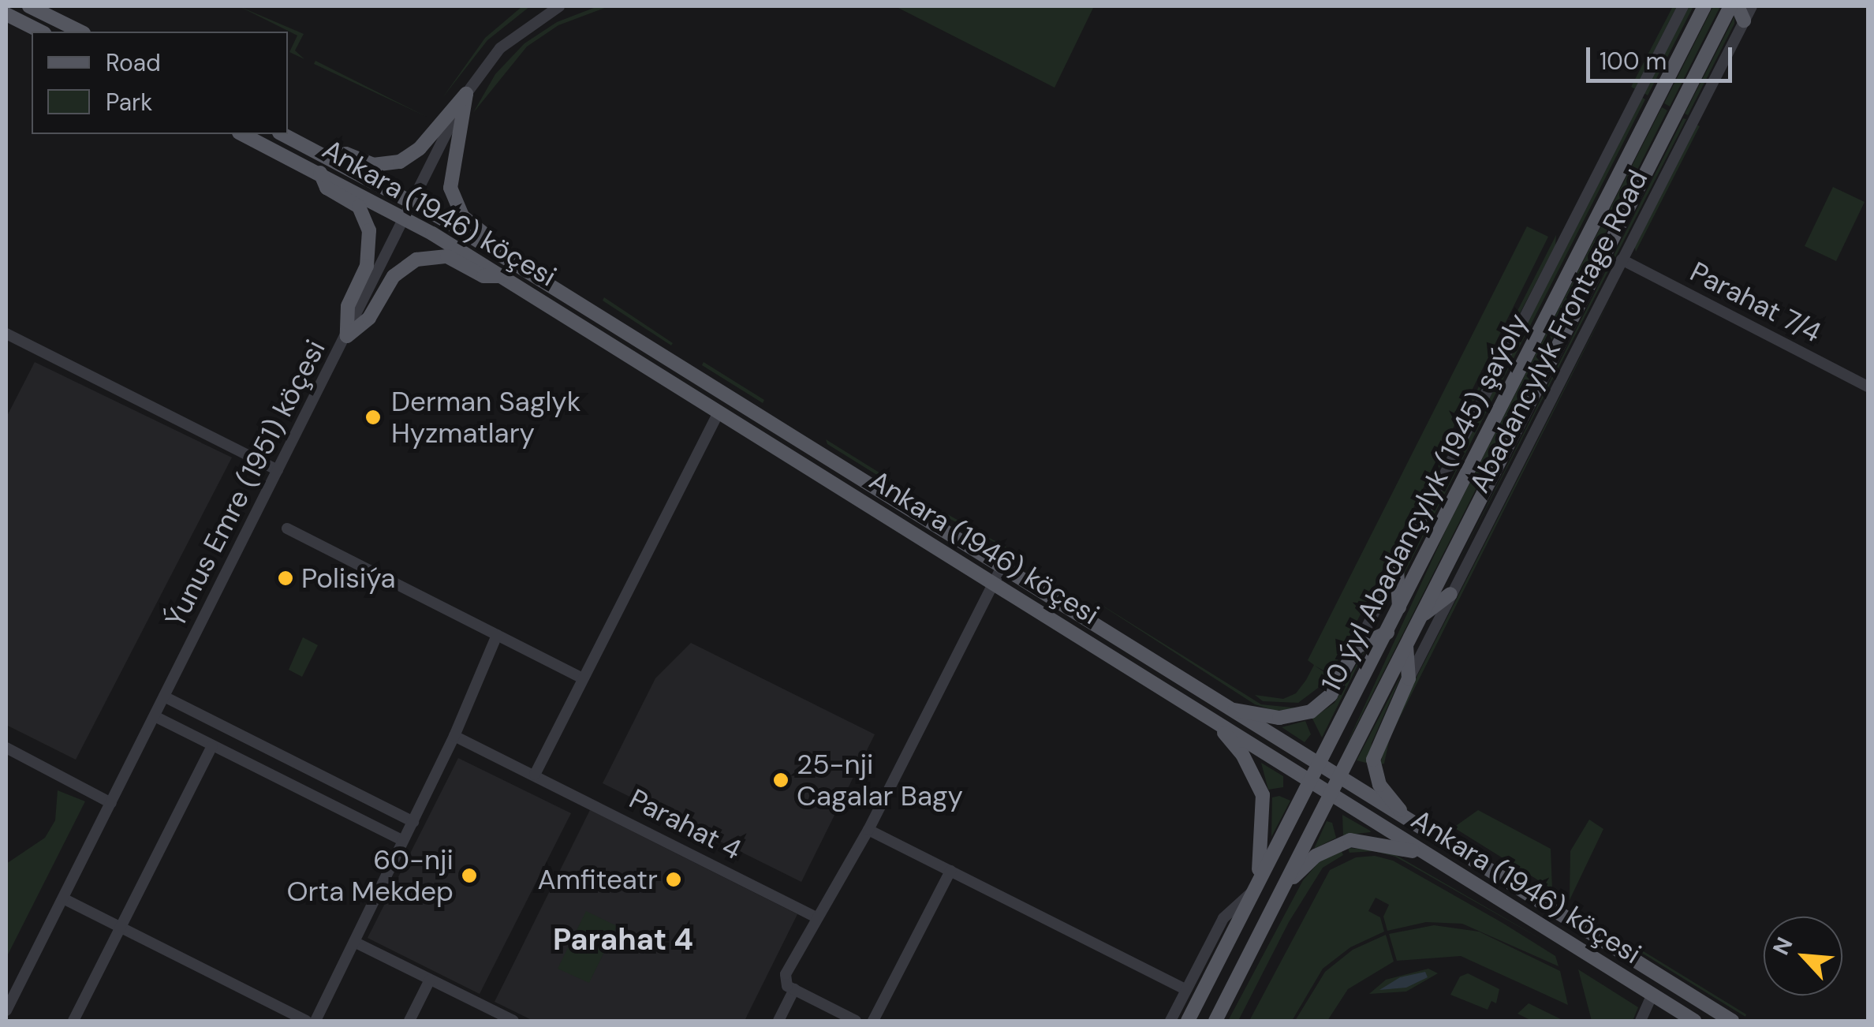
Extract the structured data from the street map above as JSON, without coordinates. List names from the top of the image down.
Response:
{
  "streets": {
    "main road": ["Ankara (1946) köçesi", "10 ýyl Abadançylyk (1945) şaýoly"],
    "street": [
      "Parahat 7/4",
      "Abadancylyk Frontage Road",
      "Ýunus Emre (1951) köçesi",
      "Parahat 4"
    ]
  },
  "crossings": [
    ["Ankara (1946) köçesi", "Ýunus Emre (1951) köçesi"],
    ["Ankara (1946) köçesi", "10 ýyl Abadançylyk (1945) şaýoly"],
    ["Parahat 7/4", "Abadancylyk Frontage Road"]
  ],
  "districts": ["Parahat 4"],
  "places": [
    "Derman Saglyk Hyzmatlary",
    "Polisiýa",
    "25-nji Cagalar Bagy",
    "60-nji Orta Mekdep",
    "Amfiteatr"
  ],
  "legend": ["Road", "Park"],
  "scale_bar": "100 m",
  "north": "top left"
}
